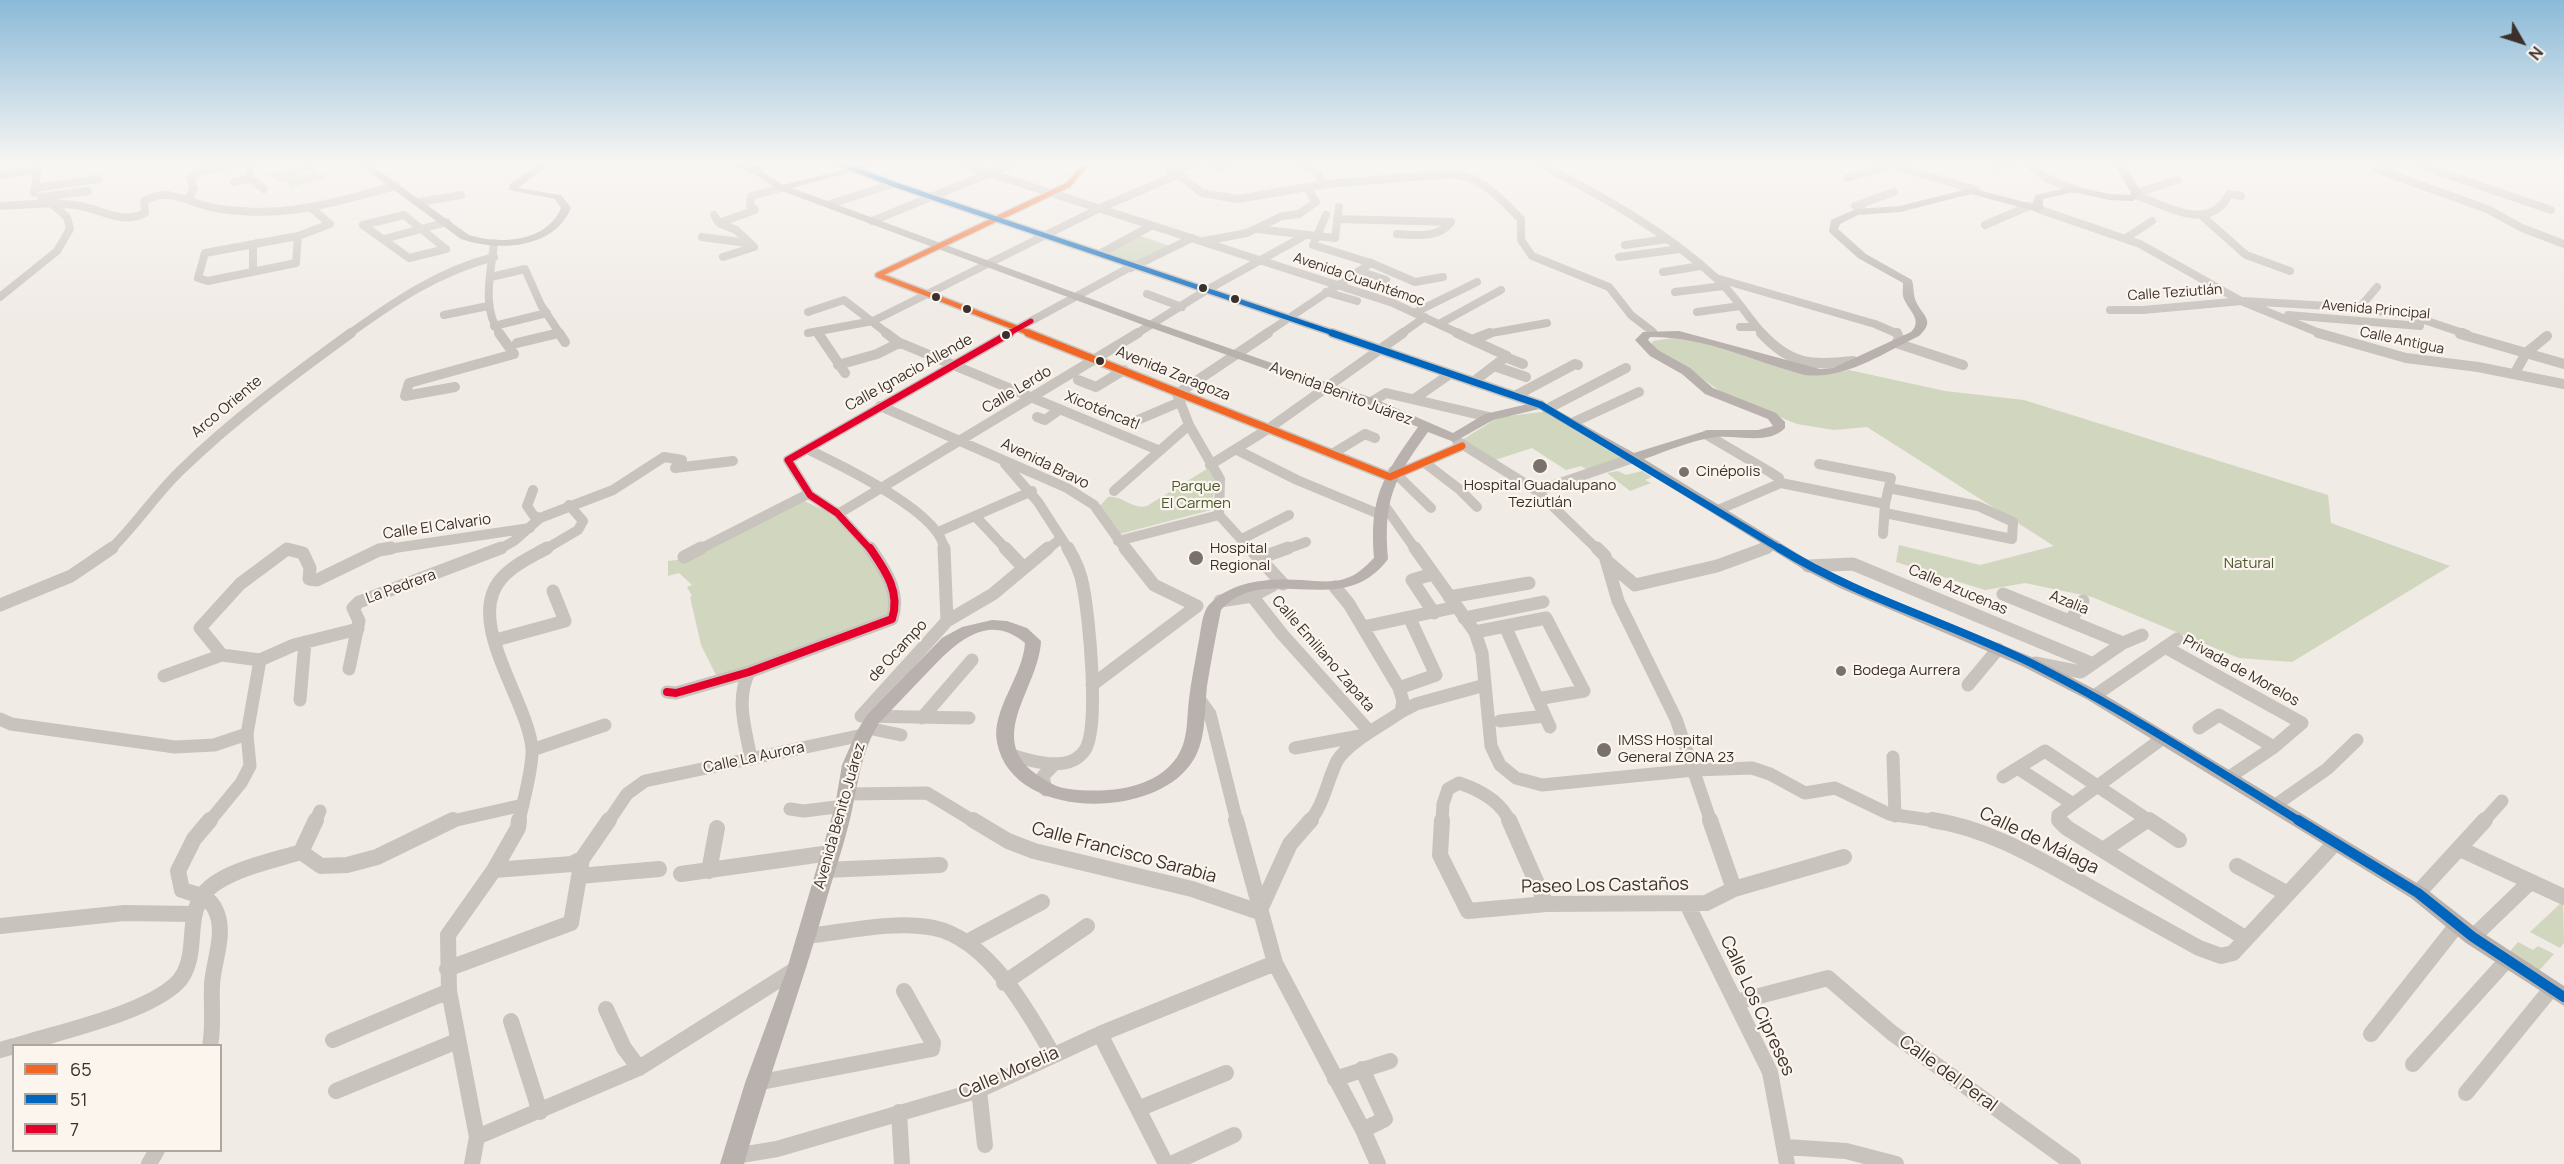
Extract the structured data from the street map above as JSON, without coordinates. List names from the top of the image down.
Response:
{
  "streets": {
    "main road": ["Avenida Benito Juárez"],
    "street": [
      "Avenida Cuauhtémoc",
      "Calle Teziutlán",
      "Avenida Principal",
      "Calle Antigua",
      "Calle Ignacio Allende",
      "Avenida Zaragoza",
      "Calle Lerdo",
      "Arco Oriente",
      "Xicoténcatl",
      "Avenida Bravo",
      "Calle El Calvario",
      "La Pedrera",
      "Calle Azucenas",
      "Azalia",
      "de Ocampo",
      "Calle Emiliano Zapata",
      "Privada de Morelos",
      "Calle La Aurora",
      "Calle de Málaga",
      "Calle Francisco Sarabia",
      "Paseo Los Castaños",
      "Calle Los Cipreses",
      "Calle Morelia",
      "Calle del Peral"
    ]
  },
  "crossings": [
    ["Avenida Cuauhtémoc", "Calle Ignacio Allende"],
    ["Avenida Cuauhtémoc", "Calle Lerdo"],
    ["Calle Teziutlán", "Avenida Principal"],
    ["Calle Teziutlán", "Calle Antigua"],
    ["Avenida Principal", "Calle Antigua"],
    ["Calle Ignacio Allende", "Avenida Zaragoza"],
    ["Calle Ignacio Allende", "Avenida Benito Juárez"],
    ["Calle Ignacio Allende", "Xicoténcatl"],
    ["Calle Ignacio Allende", "Avenida Bravo"],
    ["Avenida Zaragoza", "Calle Lerdo"],
    ["Avenida Zaragoza", "Avenida Benito Juárez"],
    ["Calle Lerdo", "Avenida Benito Juárez"],
    ["Calle Lerdo", "Xicoténcatl"],
    ["Calle Lerdo", "Avenida Bravo"],
    ["Avenida Benito Juárez", "de Ocampo"],
    ["Avenida Benito Juárez", "Calle La Aurora"],
    ["Avenida Benito Juárez", "Calle Francisco Sarabia"],
    ["Avenida Benito Juárez", "Calle Morelia"],
    ["Calle El Calvario", "La Pedrera"],
    ["de Ocampo", "Calle La Aurora"],
    ["Paseo Los Castaños", "Calle Los Cipreses"],
    ["Calle Los Cipreses", "Calle del Peral"]
  ],
  "parks": ["Parque El Carmen", "Natural"],
  "places": [
    "Hospital Guadalupano Teziutlán",
    "Cinépolis",
    "Hospital Regional",
    "Bodega Aurrera",
    "IMSS Hospital General ZONA 23"
  ],
  "lines": ["transit line 65", "transit line 51", "transit line 7"],
  "legend": ["65", "51", "7"],
  "north": "bottom right"
}
